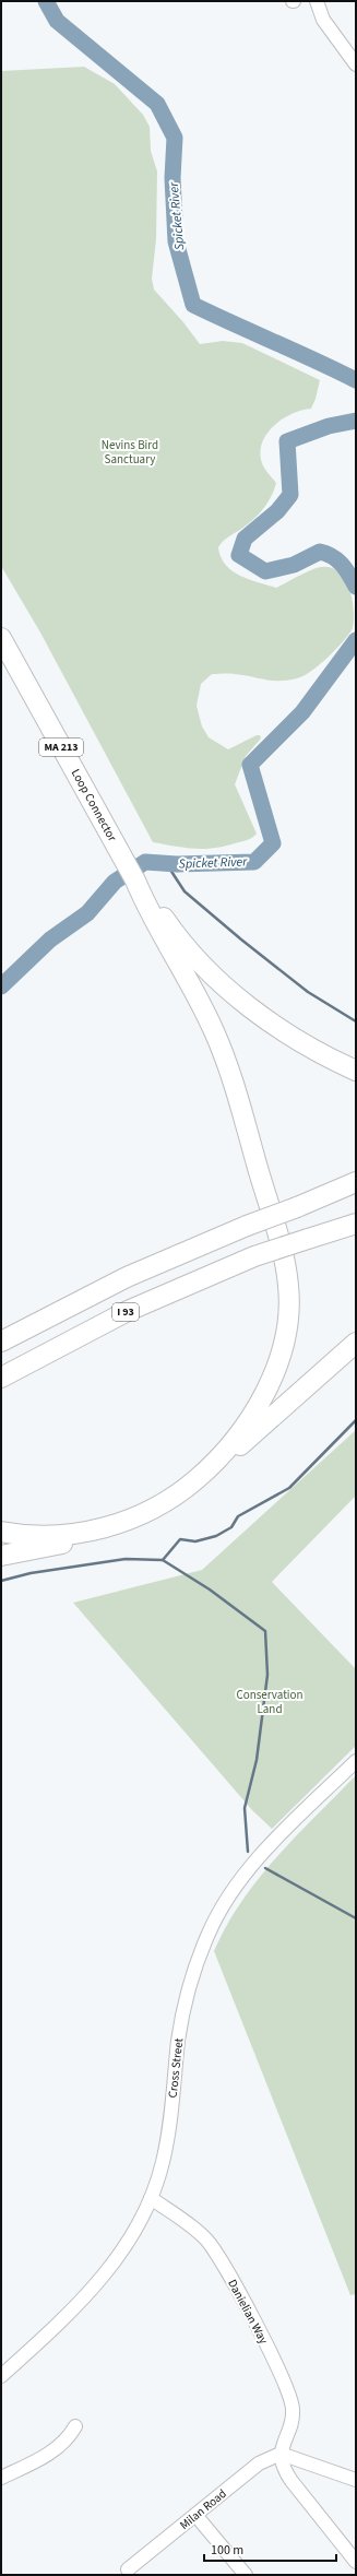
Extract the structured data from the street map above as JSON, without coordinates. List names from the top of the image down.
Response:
{
  "streets": {
    "highway": ["MA 213", "Loop Connector", "I 93"],
    "street": ["Cross Street", "Danielian Way", "Milan Road"]
  },
  "crossings": [
    ["Cross Street", "Danielian Way"],
    ["Danielian Way", "Milan Road"]
  ],
  "water": ["Spicket River"],
  "parks": ["Nevins Bird Sanctuary", "Conservation Land"],
  "scale_bar": "100 m"
}
